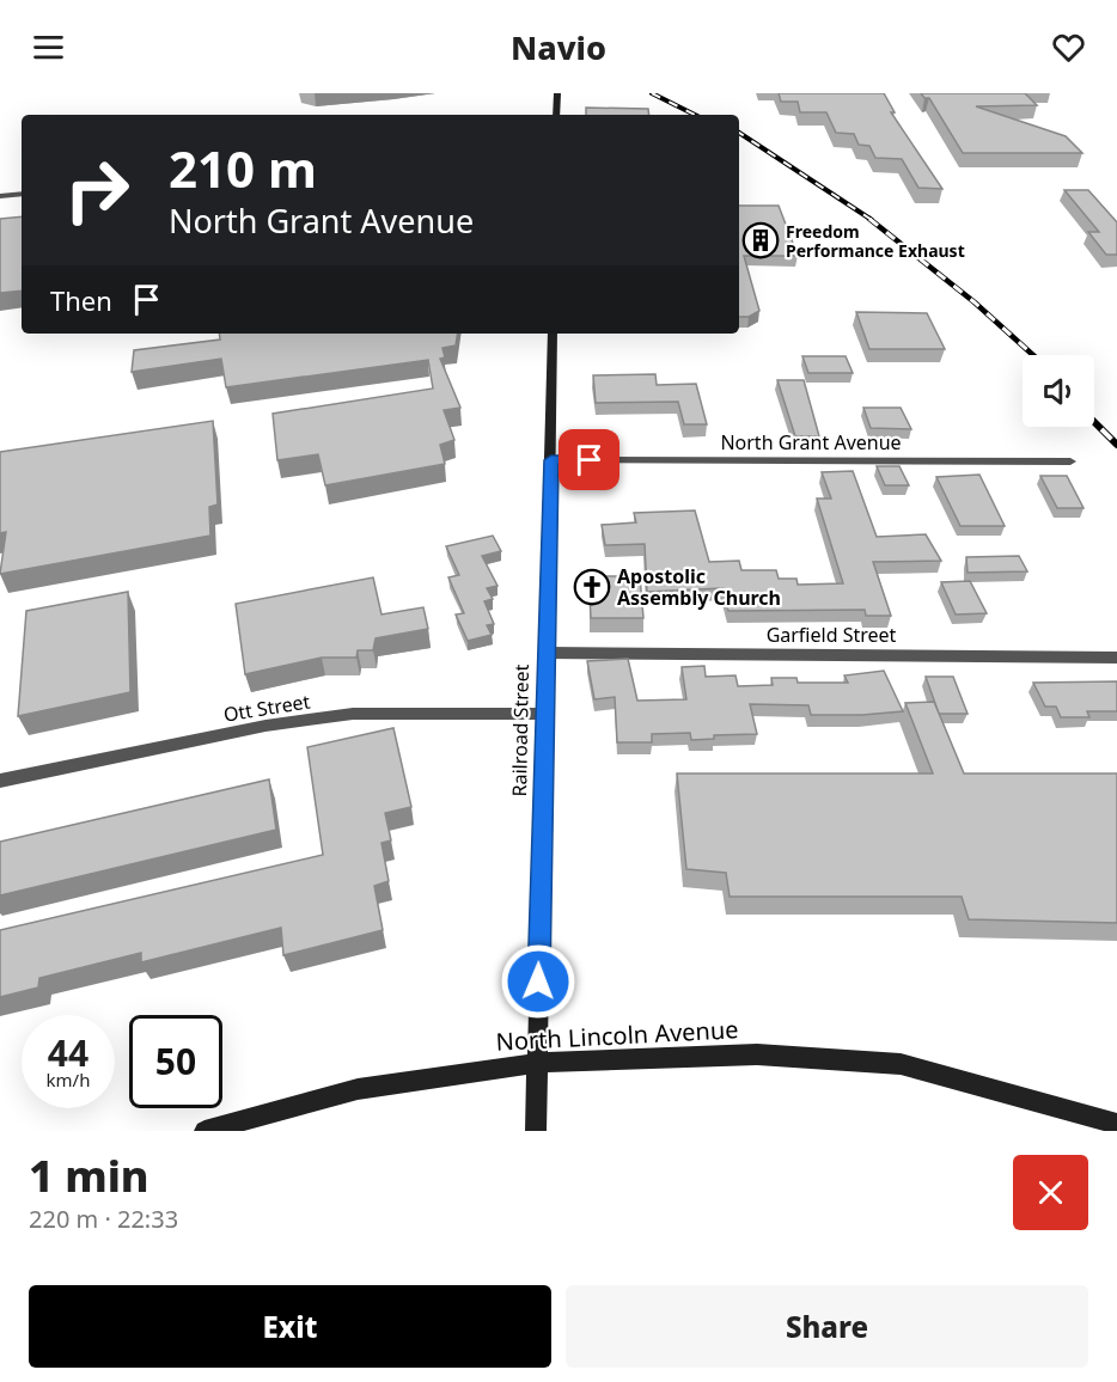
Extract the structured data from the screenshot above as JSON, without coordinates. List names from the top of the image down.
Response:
{
  "streets": {
    "main road": ["Railroad Street", "North Lincoln Avenue"],
    "street": ["North Grant Avenue", "Garfield Street", "Ott Street"]
  },
  "crossings": [
    ["North Grant Avenue", "Railroad Street"],
    ["Garfield Street", "Railroad Street"],
    ["Ott Street", "Railroad Street"],
    ["Railroad Street", "North Lincoln Avenue"]
  ],
  "places": {
    "building": ["Freedom Performance Exhaust"],
    "church": ["Apostolic Assembly Church"]
  },
  "page": {
    "header": "Navio",
    "turn": ["210 m", "North Grant Avenue"],
    "then": "Then",
    "speed": "44 km/h",
    "limit": "50",
    "heading": ["1 min", "220 m · 22:33"],
    "buttons": ["Exit", "Share"]
  }
}
